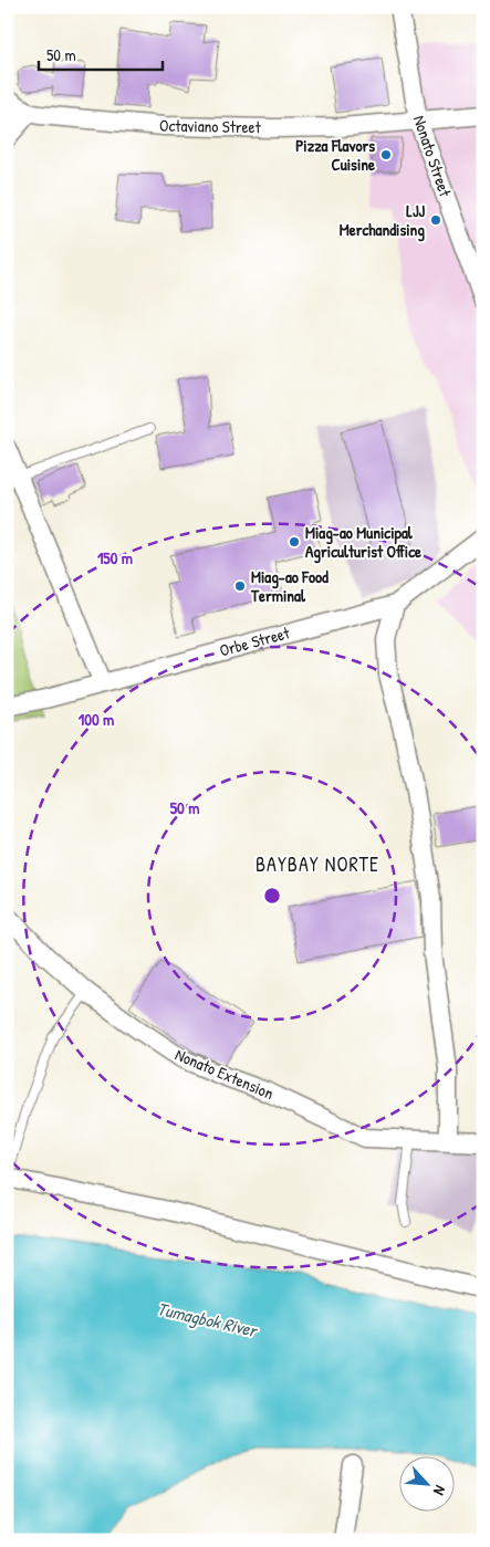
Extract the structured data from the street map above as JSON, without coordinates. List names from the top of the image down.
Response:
{
  "streets": {
    "street": [
      "Octaviano Street",
      "Nonato Street",
      "Orbe Street",
      "Nonato Extension"
    ]
  },
  "crossings": [
    ["Octaviano Street", "Nonato Street"]
  ],
  "districts": ["BAYBAY NORTE"],
  "water": ["Tumagbok River"],
  "places": [
    "Pizza Flavors Cuisine",
    "LJJ Merchandising",
    "Miag-ao Municipal Agriculturist Office",
    "Miag-ao Food Terminal"
  ],
  "scale_bar": "50 m",
  "north": "bottom right",
  "rings": ["150 m", "100 m", "50 m"]
}
